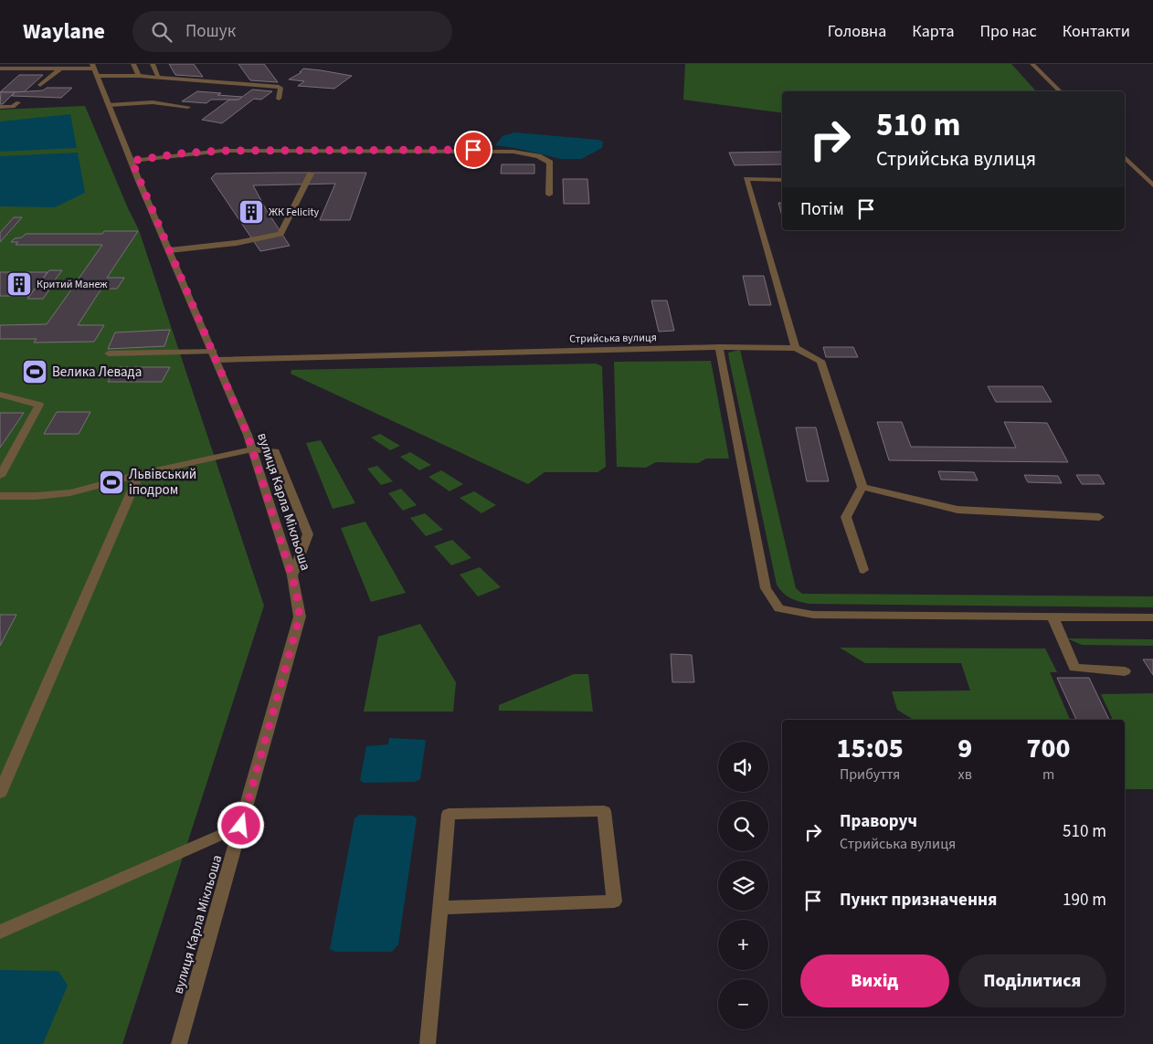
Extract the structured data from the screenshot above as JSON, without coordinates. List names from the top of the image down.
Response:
{
  "streets": {
    "street": ["Стрийська вулиця", "вулиця Карла Мікльоша"]
  },
  "crossings": [
    ["Стрийська вулиця", "вулиця Карла Мікльоша"]
  ],
  "places": {
    "building": ["ЖК Felicity", "Критий Манеж"],
    "sports": ["Велика Левада", "Львівський іподром"]
  },
  "page": {
    "header": "Waylane",
    "search": "Пошук",
    "nav": [
      "Головна",
      "Карта",
      "Про нас",
      "Контакти"
    ],
    "turn": ["510 m", "Стрийська вулиця"],
    "then": "Потім",
    "eta": [
      "15:05",
      "Прибуття",
      "9",
      "хв",
      "700",
      "m"
    ],
    "map_buttons": ["+", "−"],
    "list": [
      {
        "name": "Праворуч",
        "note": "Стрийська вулиця",
        "value": "510 m"
      },
      {
        "name": "Пункт призначення",
        "value": "190 m"
      }
    ],
    "buttons": ["Вихід", "Поділитися"]
  }
}
